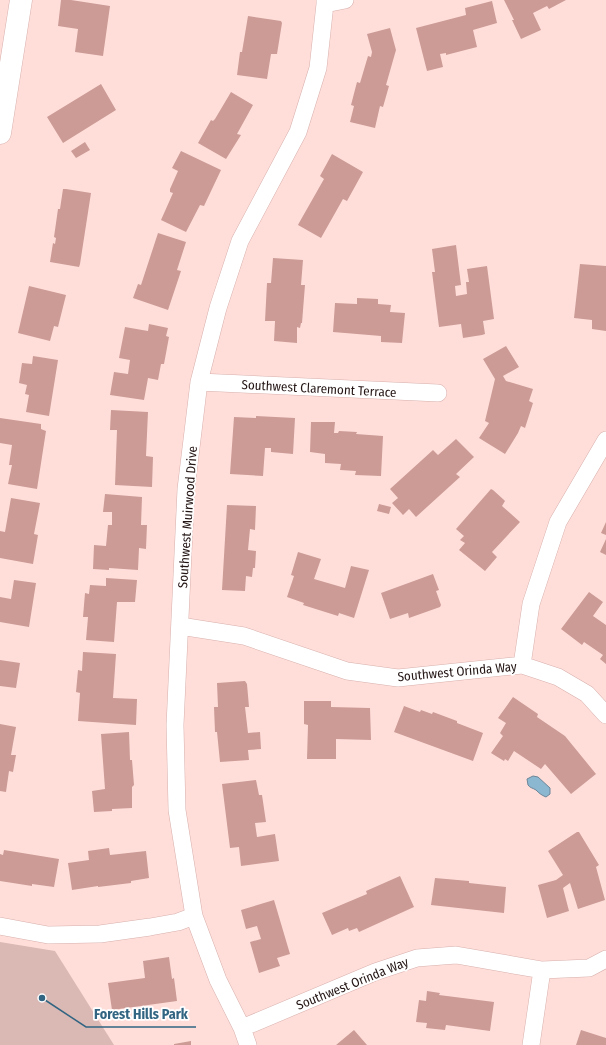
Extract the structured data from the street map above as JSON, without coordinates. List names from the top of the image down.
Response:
{
  "streets": {
    "street": ["Southwest Claremont Terrace", "Southwest Muirwood Drive", "Southwest Orinda Way"]
  },
  "crossings": [
    ["Southwest Claremont Terrace", "Southwest Muirwood Drive"],
    ["Southwest Muirwood Drive", "Southwest Orinda Way"]
  ],
  "places": ["Forest Hills Park"]
}
